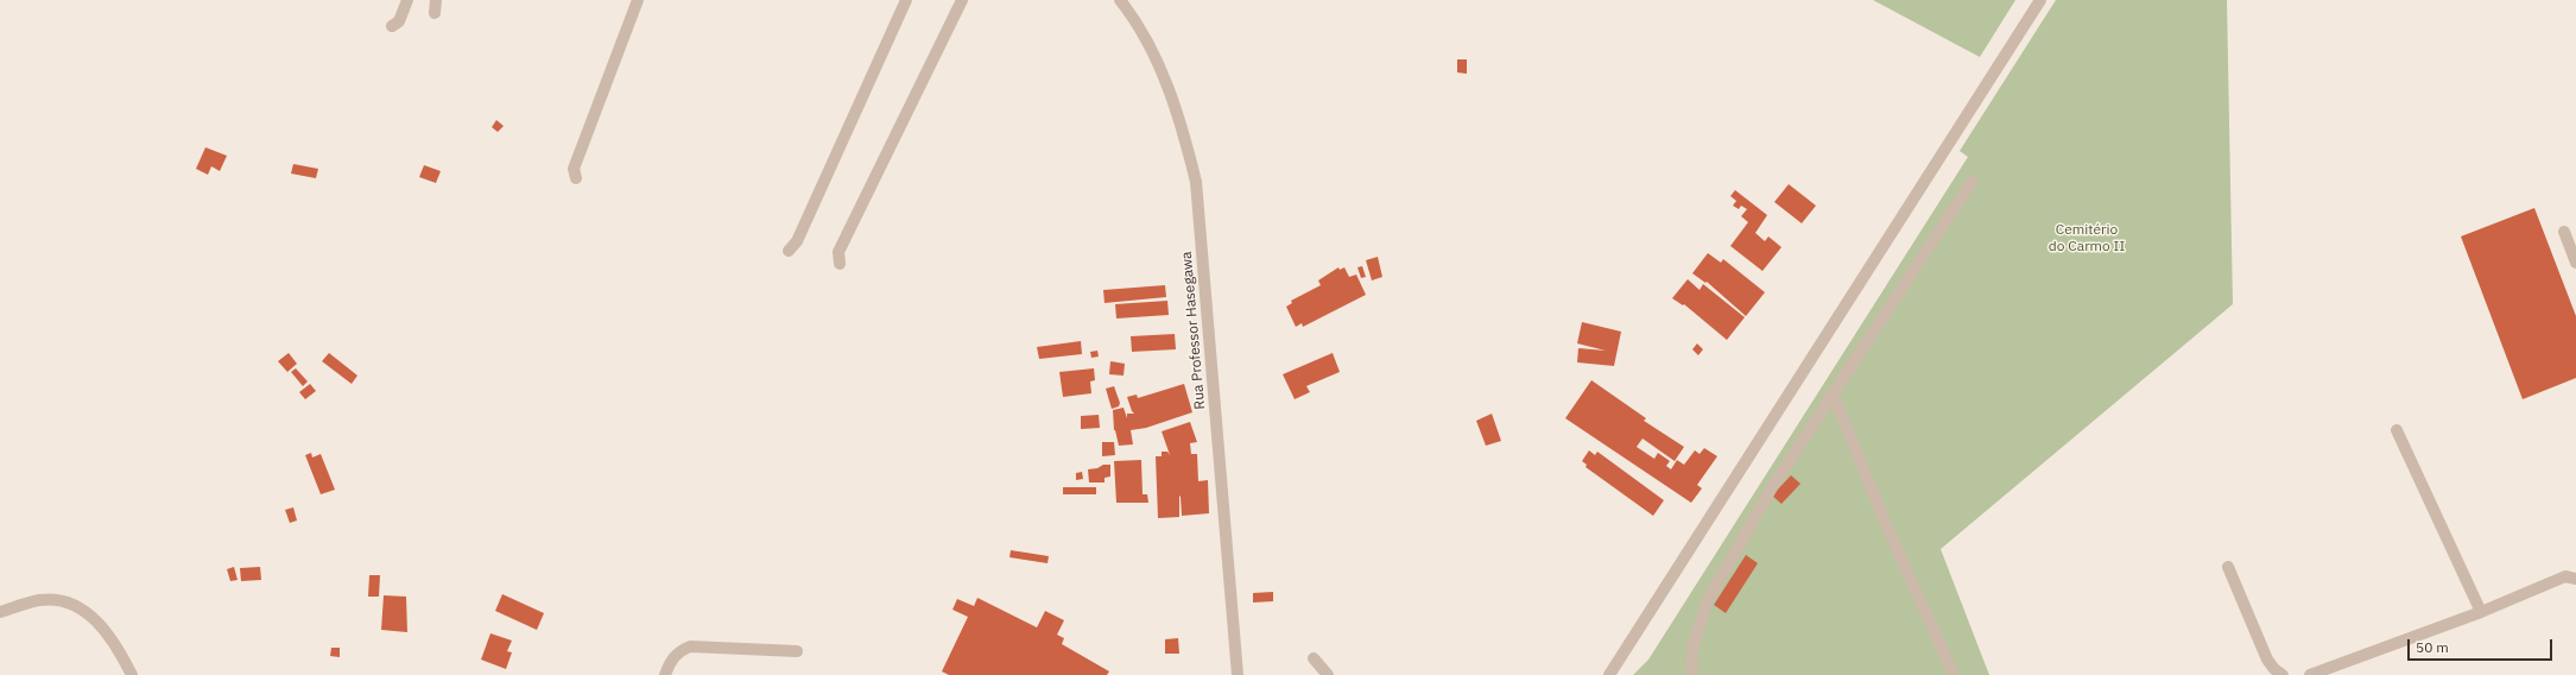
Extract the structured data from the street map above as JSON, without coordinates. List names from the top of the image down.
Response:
{
  "streets": {
    "street": ["Rua Professor Hasegawa"]
  },
  "parks": ["Cemitério do Carmo II"],
  "scale_bar": "50 m"
}
